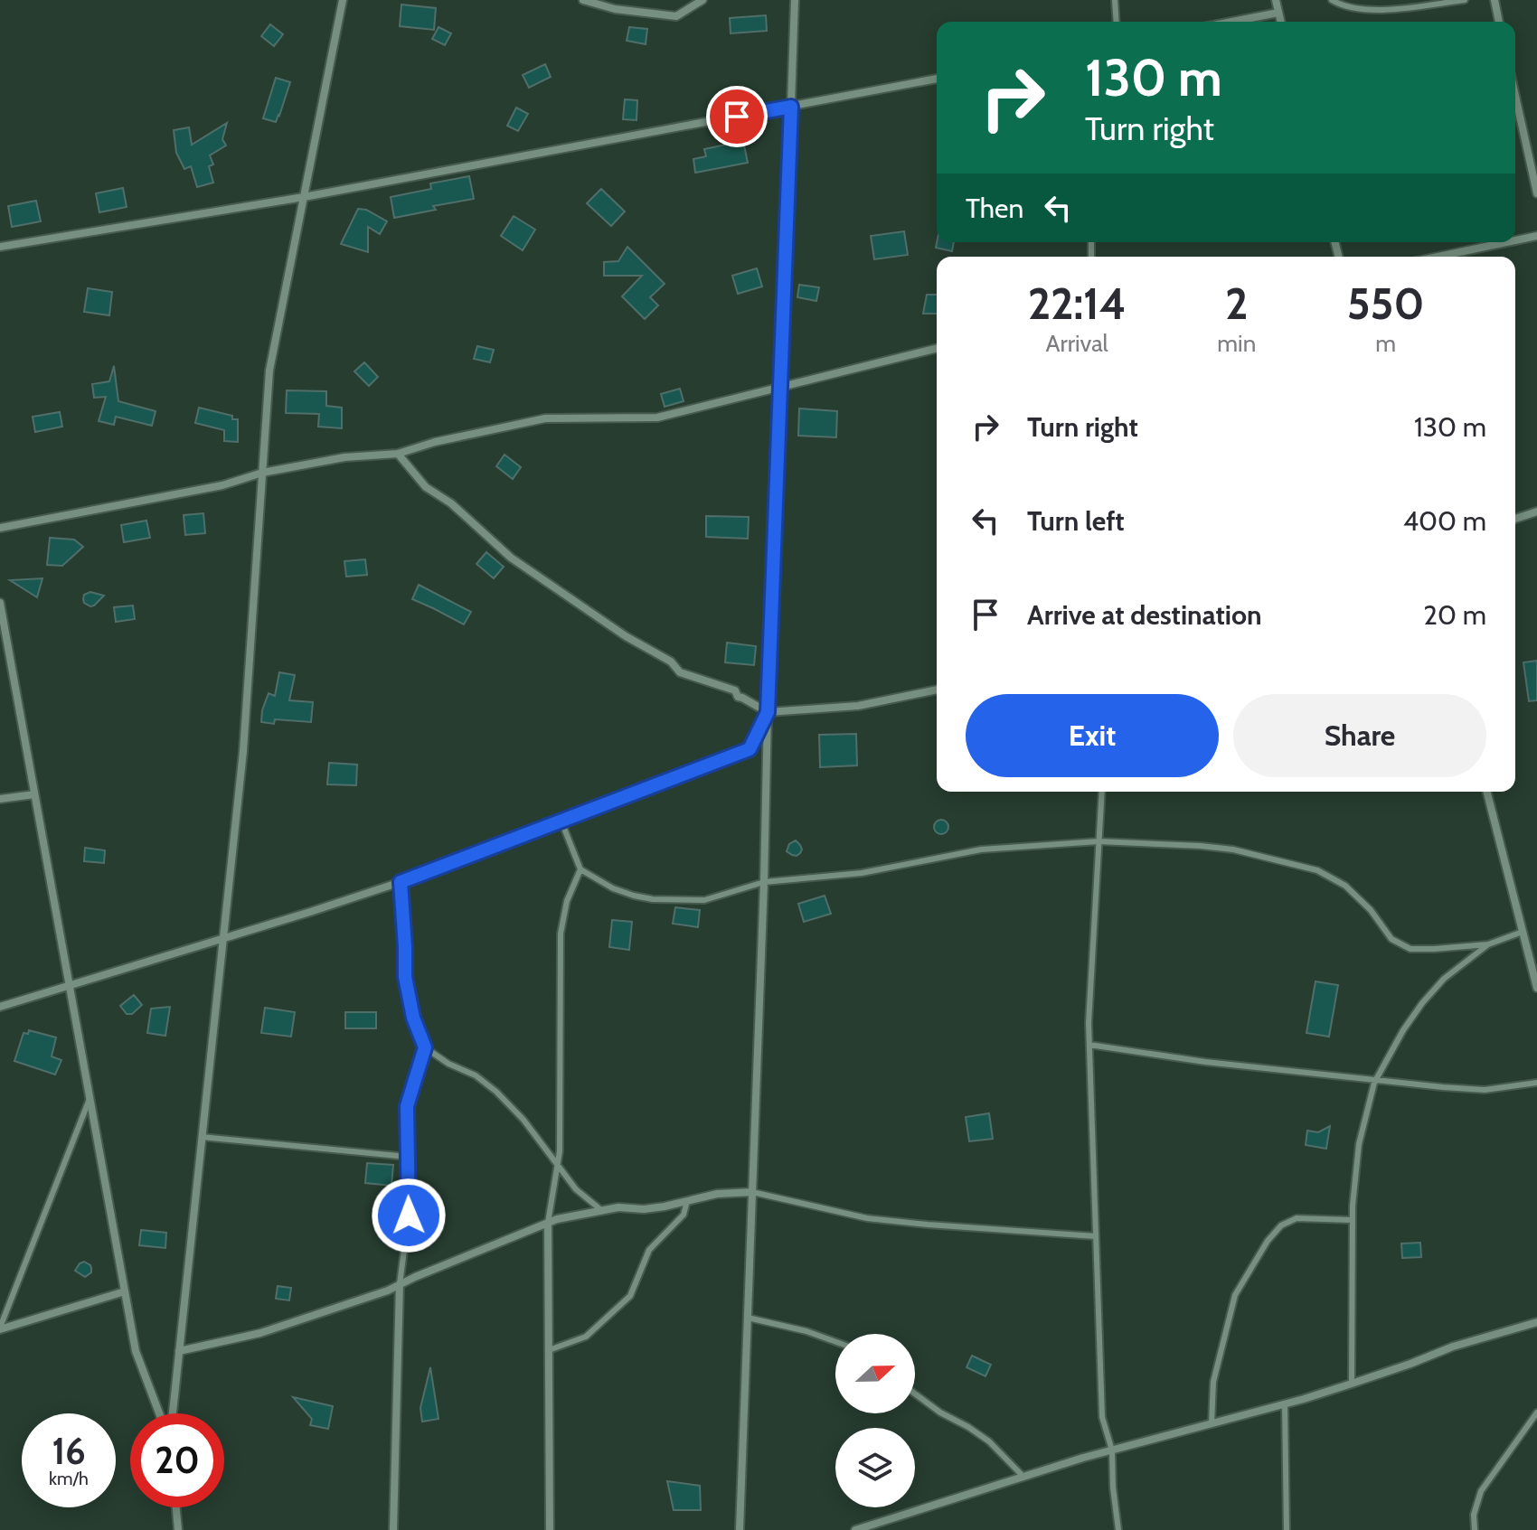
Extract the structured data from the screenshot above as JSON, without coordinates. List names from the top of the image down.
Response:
{
  "north": "right",
  "page": {
    "turn": ["130 m", "Turn right"],
    "then": "Then",
    "eta": [
      "22:14",
      "Arrival",
      "2",
      "min",
      "550",
      "m"
    ],
    "list": [
      {
        "name": "Turn right",
        "value": "130 m"
      },
      {
        "name": "Turn left",
        "value": "400 m"
      },
      {
        "name": "Arrive at destination",
        "value": "20 m"
      }
    ],
    "buttons": ["Exit", "Share"],
    "speed": "16 km/h",
    "limit": "20"
  }
}
